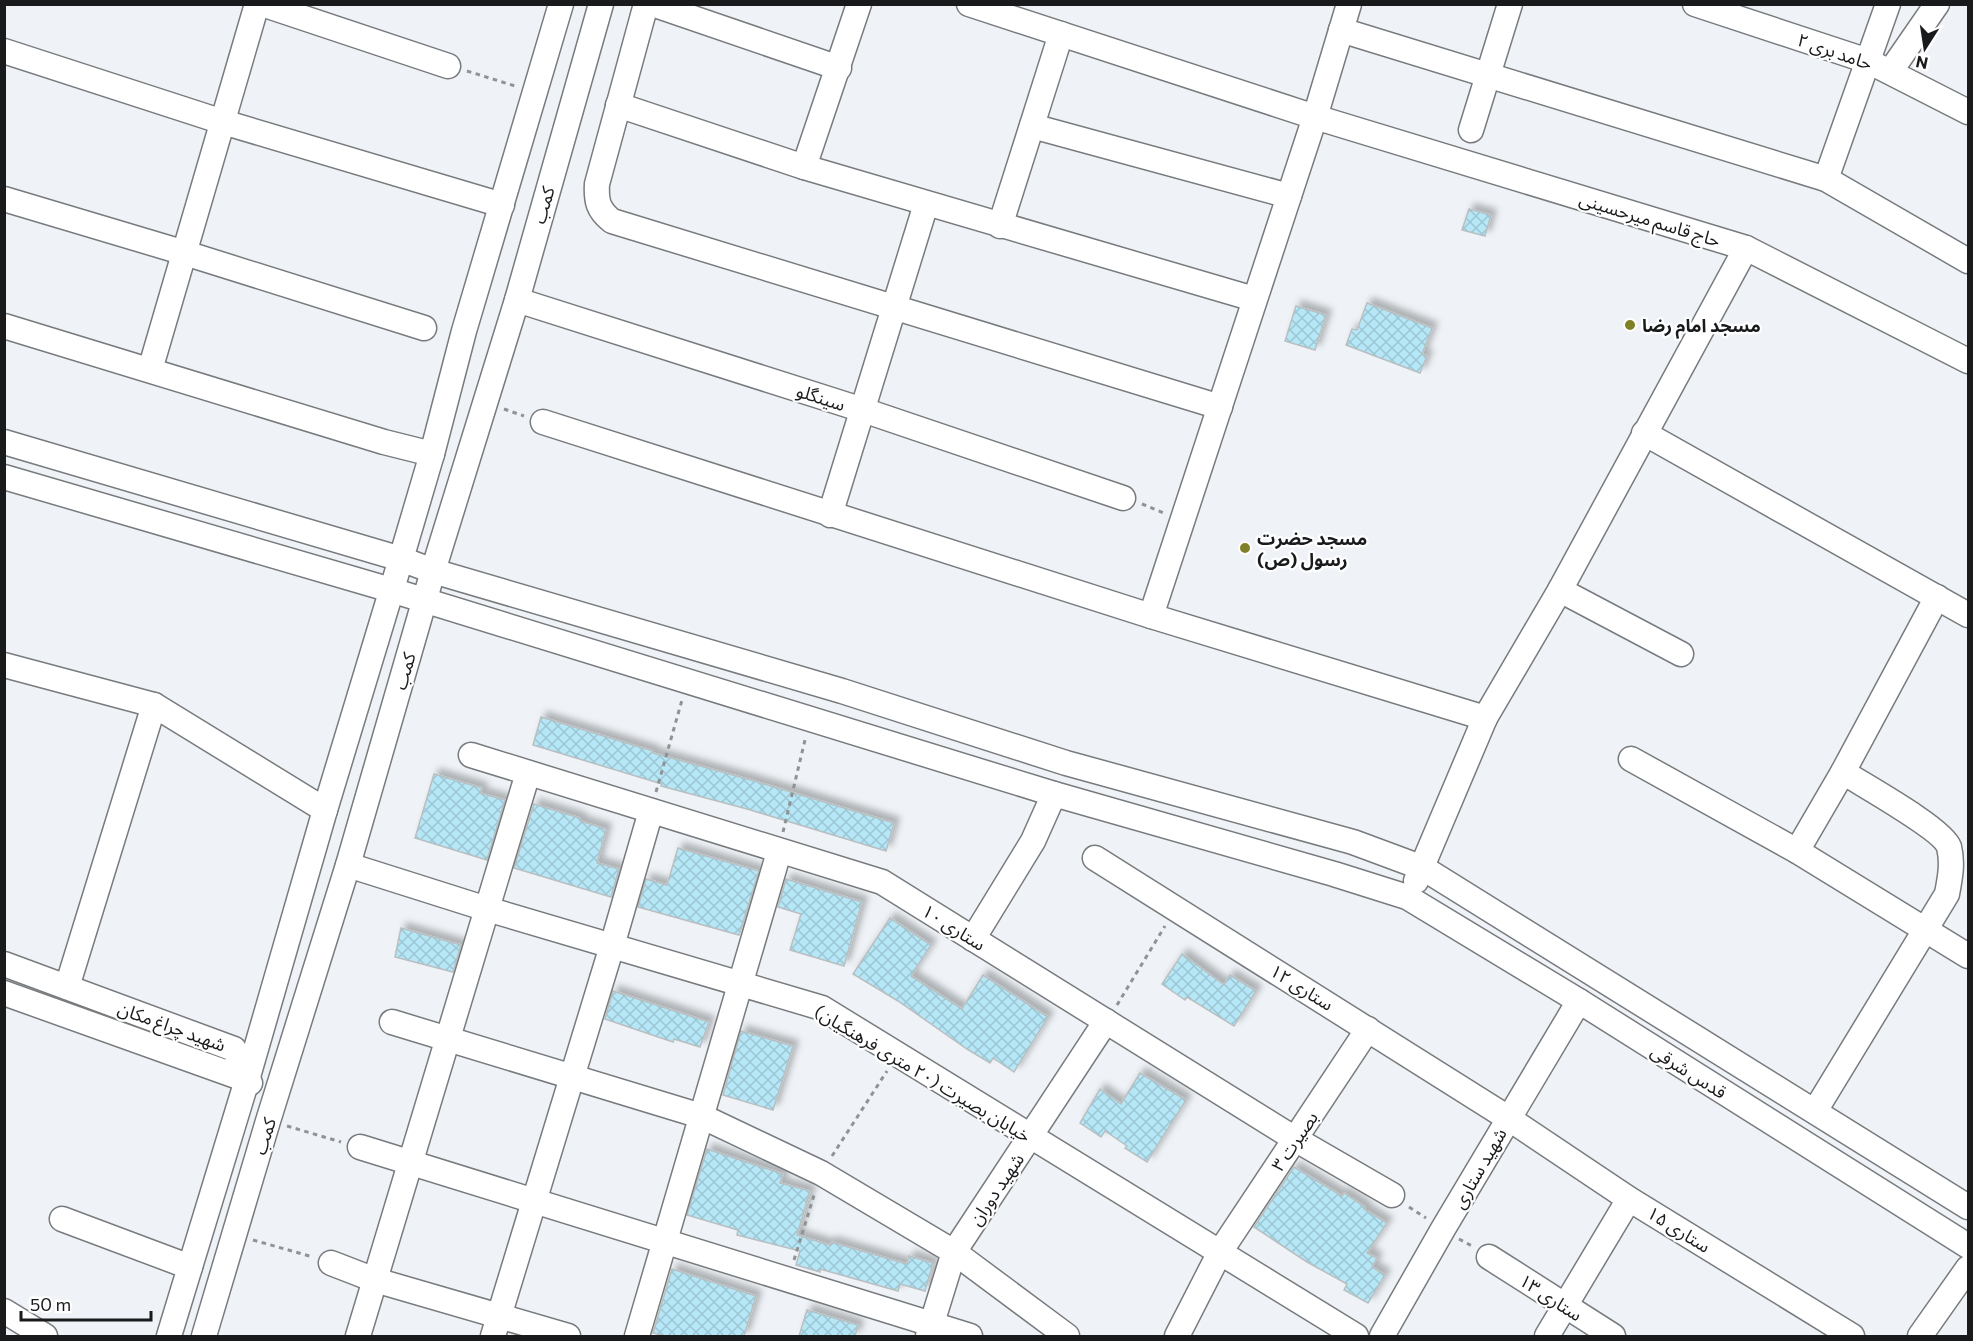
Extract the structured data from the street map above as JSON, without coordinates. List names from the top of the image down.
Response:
{
  "streets": {
    "street": [
      "حامد بری ۲",
      "کمب",
      "حاج قاسم میرحسینی",
      "سینگلو",
      "ستاری ۱۰",
      "ستاری ۱۲",
      "شهید چراغ مکان",
      "قدس شرقی",
      "خیابان بصیرت (۲۰ متری فرهنگیان)",
      "بصیرت ۳",
      "شهید ستاری",
      "شهید دوران",
      "ستاری ۱۵",
      "ستاری ۱۳"
    ]
  },
  "crossings": [
    ["کمب", "سینگلو"],
    ["کمب", "شهید چراغ مکان"],
    ["کمب", "قدس شرقی"],
    ["کمب", "خیابان بصیرت (۲۰ متری فرهنگیان)"],
    ["ستاری ۱۰", "بصیرت ۳"],
    ["ستاری ۱۰", "شهید دوران"],
    ["ستاری ۱۲", "بصیرت ۳"],
    ["ستاری ۱۲", "شهید ستاری"],
    ["ستاری ۱۲", "ستاری ۱۵"],
    ["قدس شرقی", "شهید ستاری"],
    ["خیابان بصیرت (۲۰ متری فرهنگیان)", "بصیرت ۳"],
    ["خیابان بصیرت (۲۰ متری فرهنگیان)", "شهید دوران"],
    ["شهید ستاری", "ستاری ۱۵"]
  ],
  "places": ["مسجد امام رضا", "مسجد حضرت رسول (ص)"],
  "scale_bar": "50 m",
  "north": "bottom"
}
